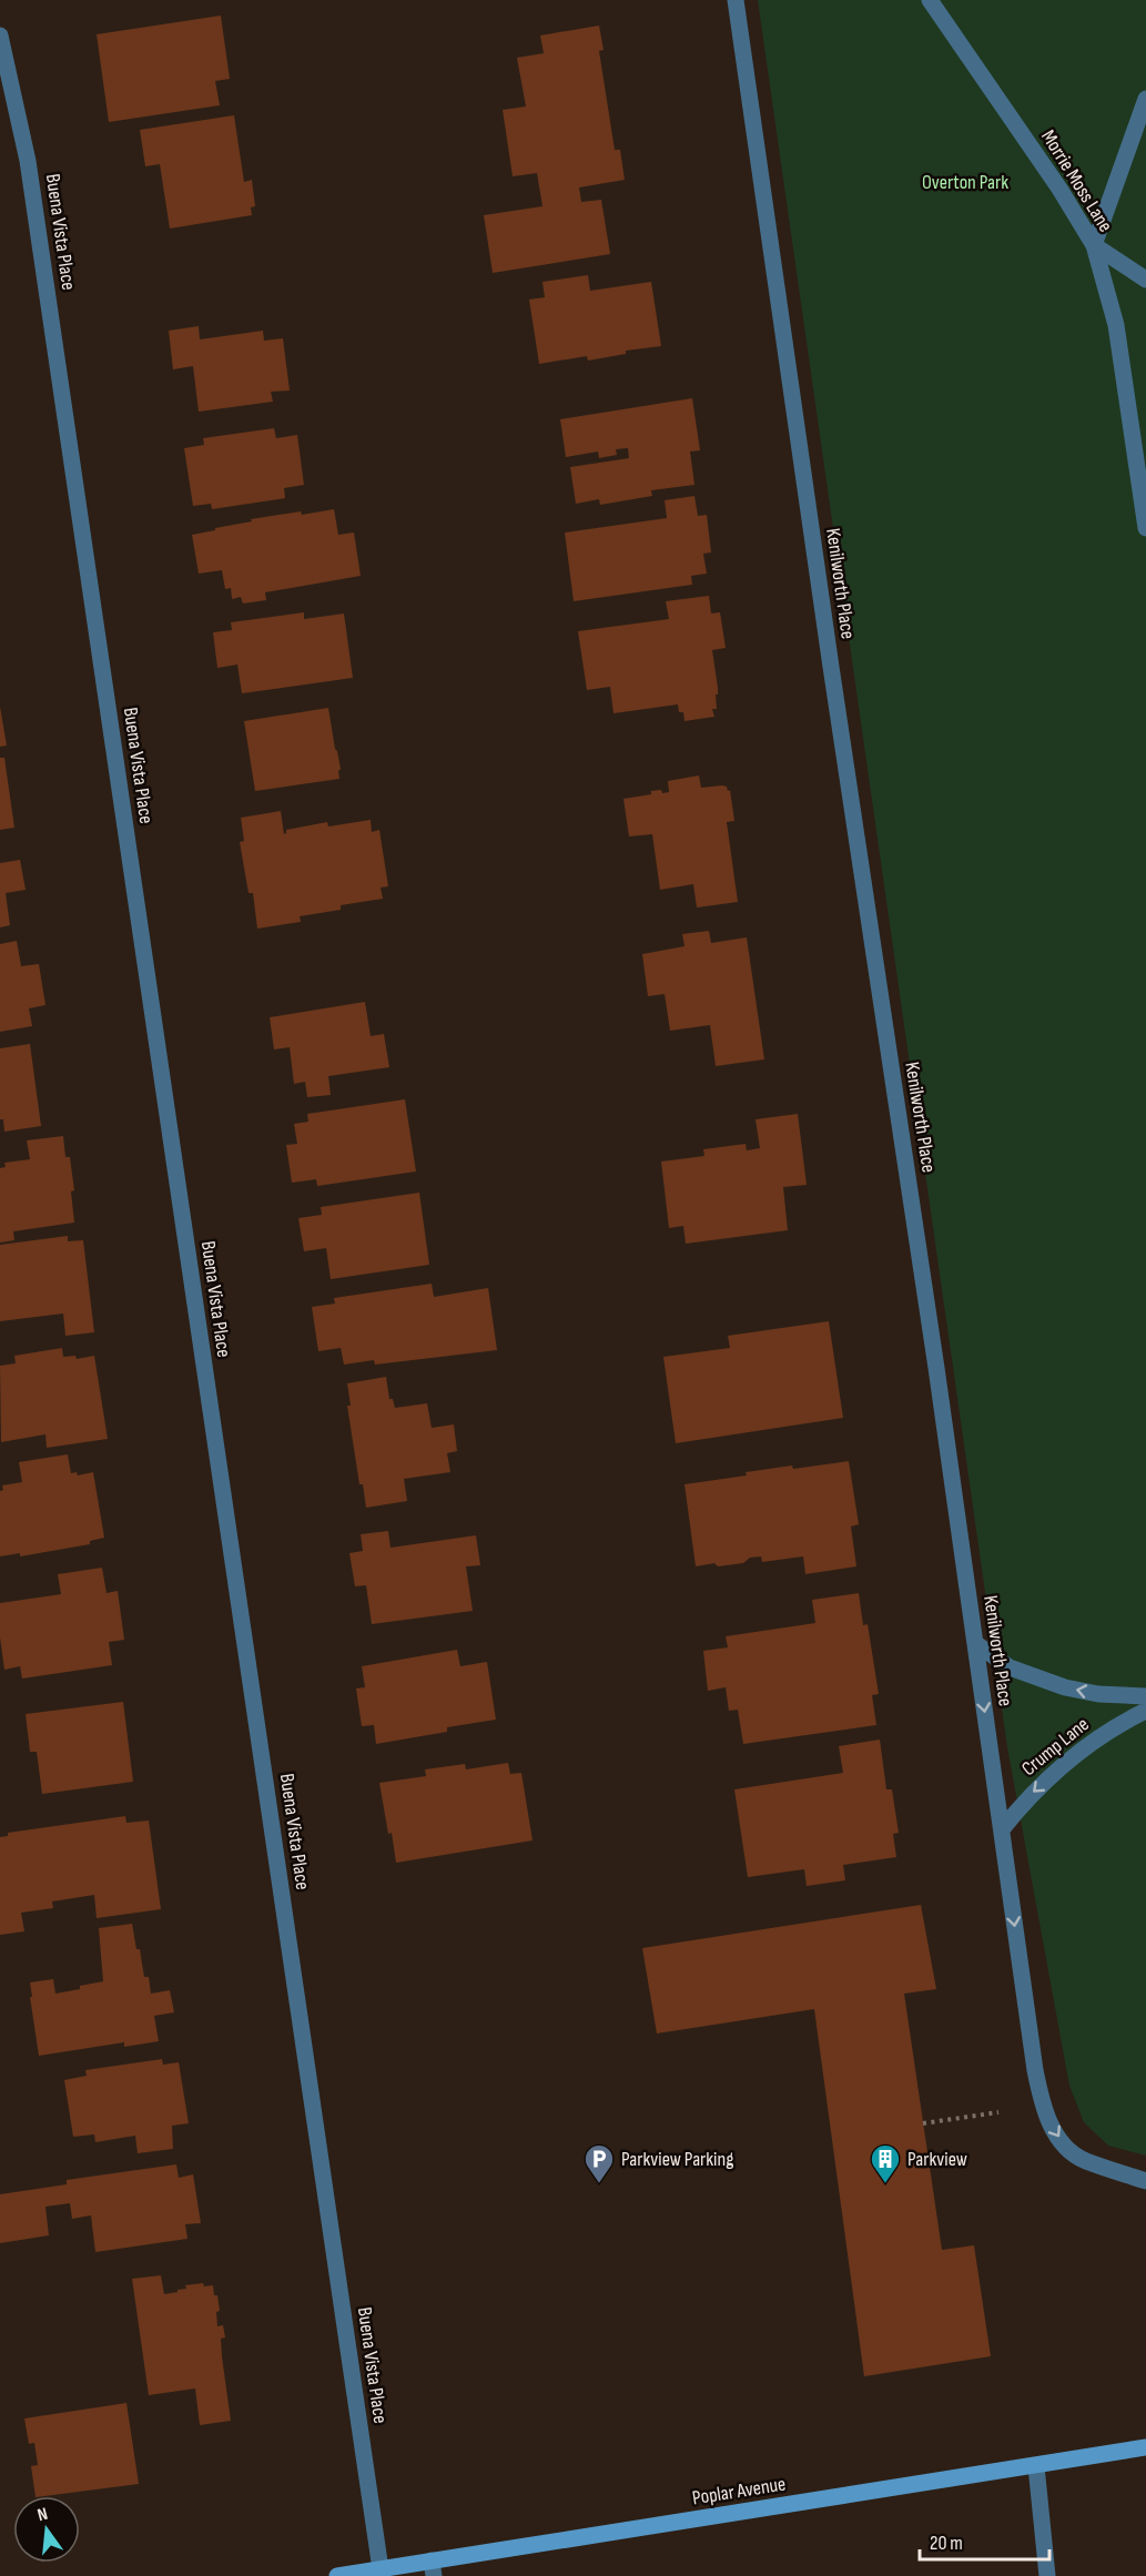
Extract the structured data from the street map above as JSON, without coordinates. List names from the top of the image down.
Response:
{
  "streets": {
    "main road": ["Poplar Avenue"],
    "street": [
      "Morrie Moss Lane",
      "Buena Vista Place",
      "Kenilworth Place",
      "Crump Lane"
    ]
  },
  "crossings": [
    ["Buena Vista Place", "Poplar Avenue"],
    ["Kenilworth Place", "Crump Lane"]
  ],
  "one_way": ["Crump Lane"],
  "parks": ["Overton Park"],
  "places": {
    "parking": ["Parkview Parking"],
    "building": ["Parkview"]
  },
  "scale_bar": "20 m",
  "north": "top"
}
